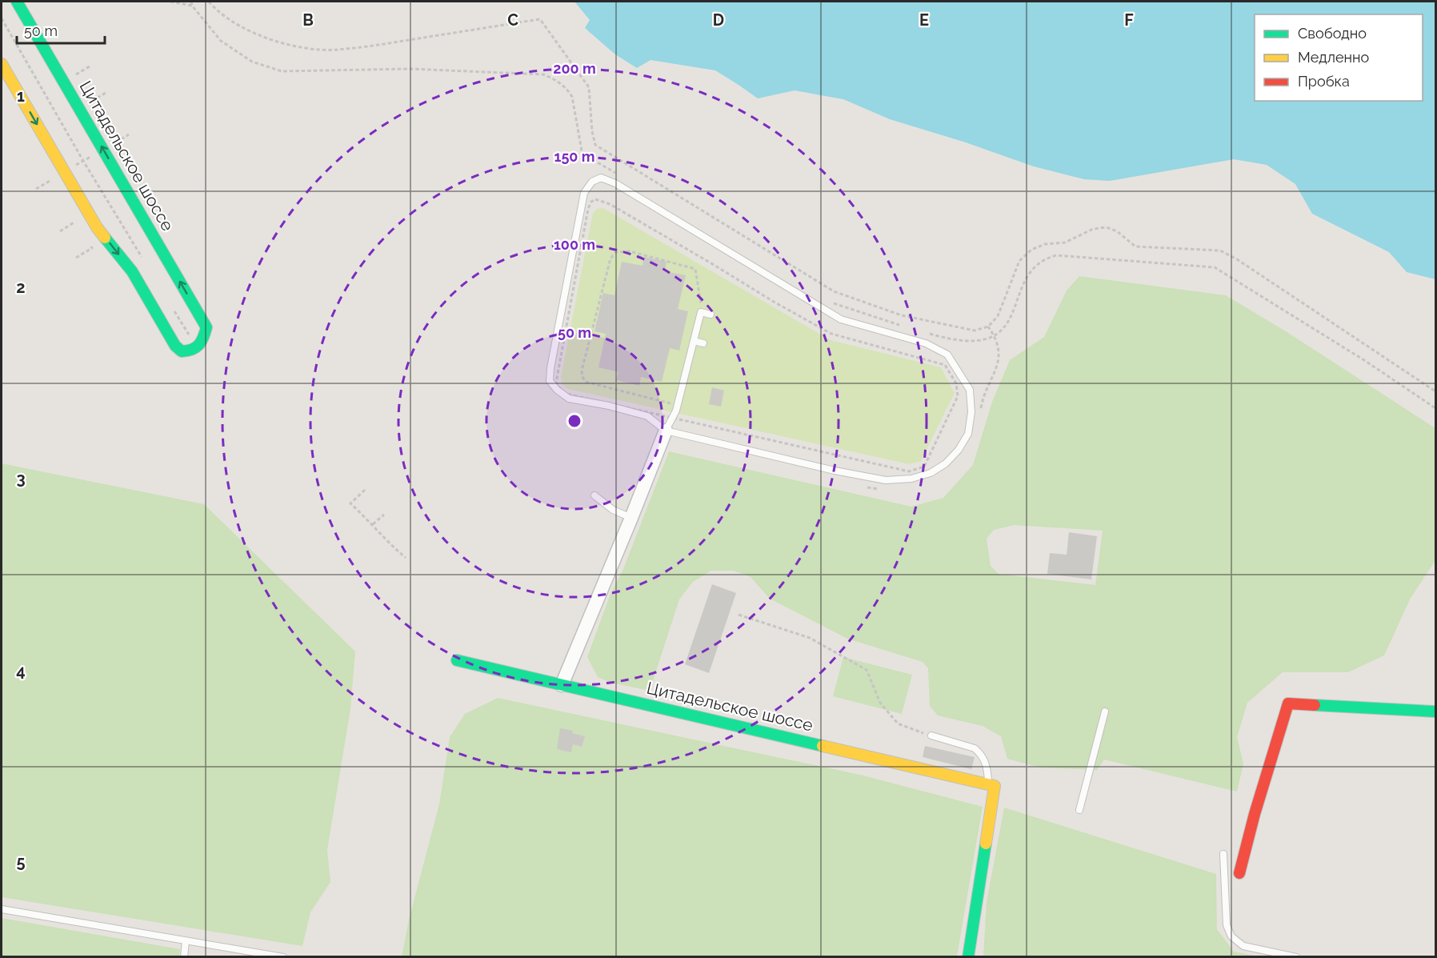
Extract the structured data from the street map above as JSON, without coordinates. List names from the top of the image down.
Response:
{
  "streets": {
    "street": ["Цитадельское шоссе"]
  },
  "legend": ["Свободно", "Медленно", "Пробка"],
  "scale_bar": "50 m",
  "grid": {
    "columns": [
      "B",
      "C",
      "D",
      "E",
      "F"
    ],
    "rows": [
      "1",
      "2",
      "3",
      "4",
      "5"
    ]
  },
  "rings": [
    "200 m",
    "150 m",
    "100 m",
    "50 m"
  ]
}
